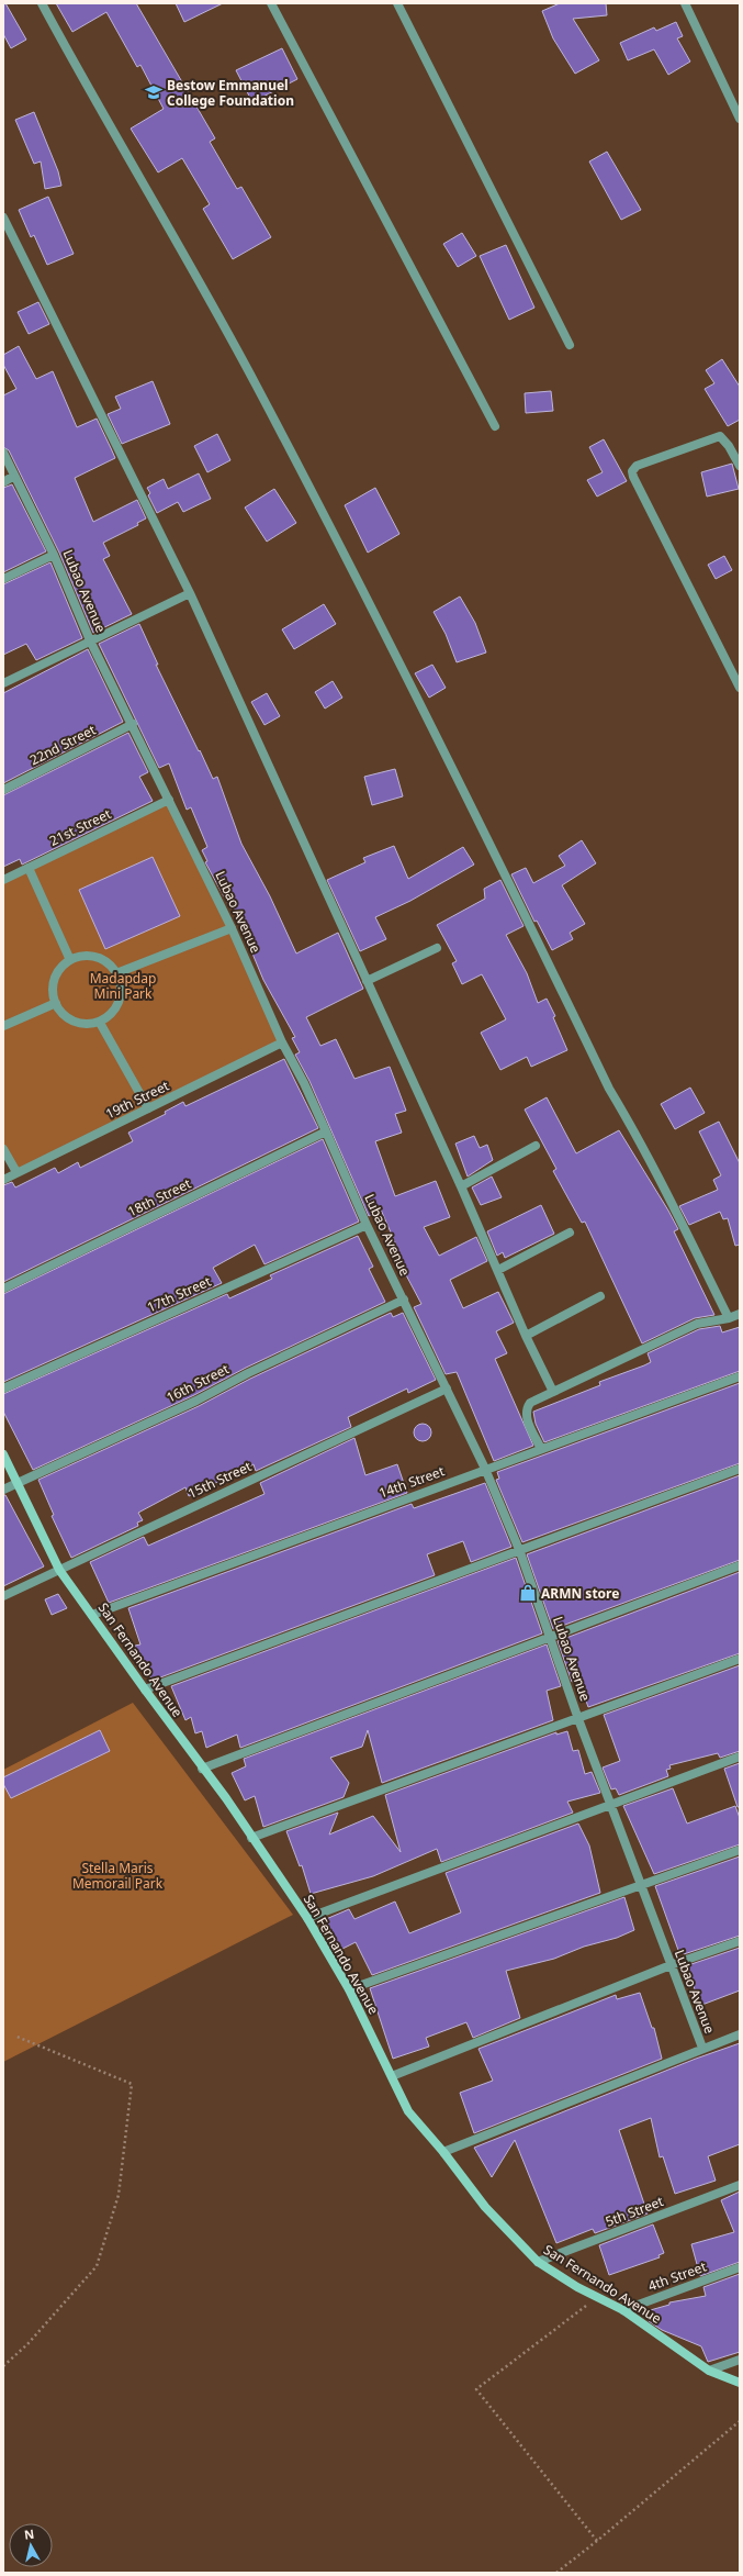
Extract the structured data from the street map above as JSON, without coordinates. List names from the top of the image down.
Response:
{
  "streets": {
    "main road": ["San Fernando Avenue"],
    "street": [
      "Lubao Avenue",
      "22nd Street",
      "21st Street",
      "19th Street",
      "18th Street",
      "17th Street",
      "16th Street",
      "15th Street",
      "14th Street",
      "5th Street",
      "4th Street"
    ]
  },
  "crossings": [
    ["Lubao Avenue", "22nd Street"],
    ["Lubao Avenue", "21st Street"],
    ["Lubao Avenue", "19th Street"],
    ["Lubao Avenue", "18th Street"],
    ["Lubao Avenue", "17th Street"],
    ["Lubao Avenue", "16th Street"],
    ["Lubao Avenue", "15th Street"],
    ["Lubao Avenue", "14th Street"],
    ["16th Street", "San Fernando Avenue"],
    ["15th Street", "San Fernando Avenue"],
    ["14th Street", "San Fernando Avenue"],
    ["San Fernando Avenue", "5th Street"],
    ["San Fernando Avenue", "4th Street"]
  ],
  "parks": ["Madapdap Mini Park", "Stella Maris Memorail Park"],
  "places": {
    "school or university": ["Bestow Emmanuel College Foundation"],
    "shop": ["ARMN store"]
  },
  "north": "top"
}
